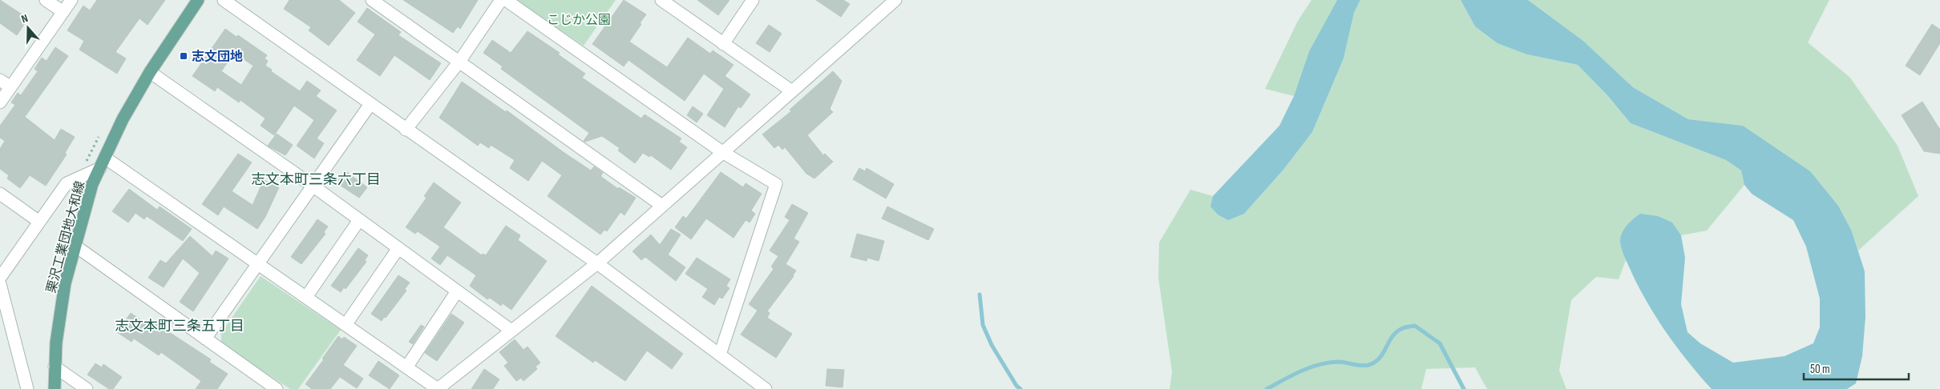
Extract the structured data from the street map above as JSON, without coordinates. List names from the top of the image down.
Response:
{
  "streets": {
    "main road": ["栗沢工業団地大和線"]
  },
  "districts": ["志文本町三条六丁目", "志文本町三条五丁目"],
  "parks": ["こじか公園"],
  "places": {
    "transit": ["志文団地"]
  },
  "scale_bar": "50 m",
  "north": "top"
}
